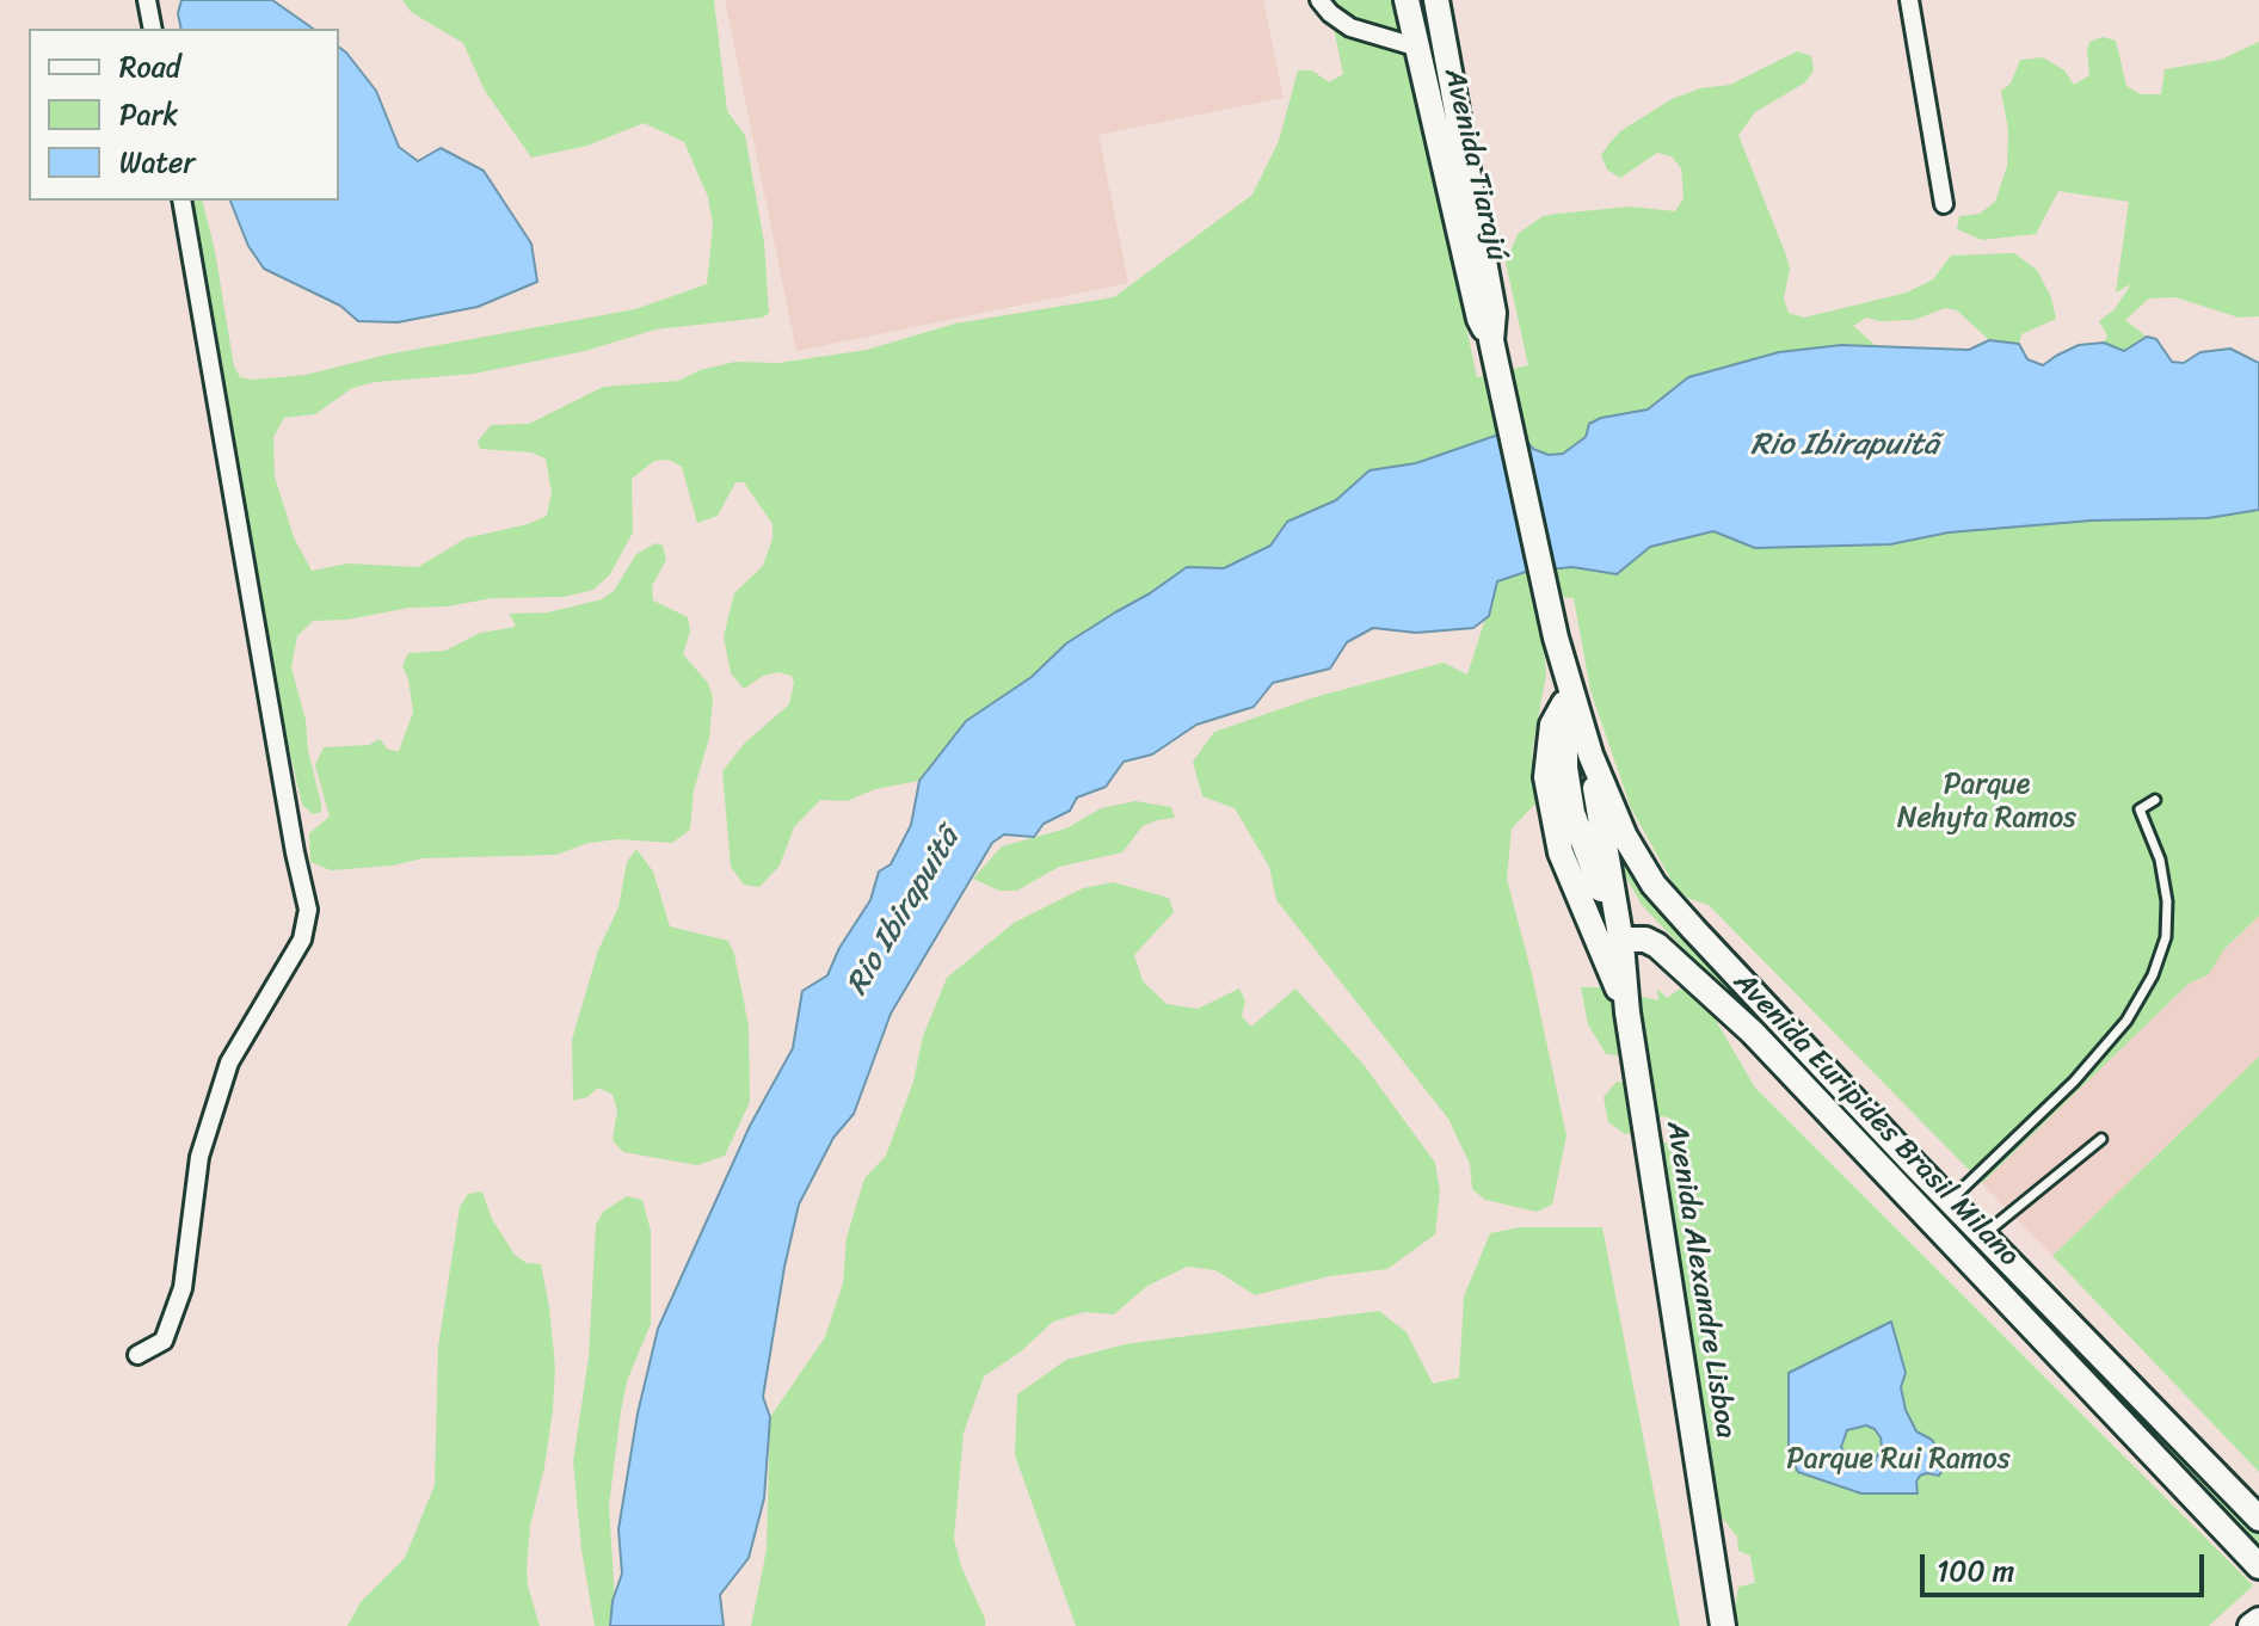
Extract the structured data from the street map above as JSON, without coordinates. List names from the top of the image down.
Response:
{
  "streets": {
    "main road": ["Avenida Tiarajú", "Avenida Euripides Brasil Milano", "Avenida Alexandre Lisboa"]
  },
  "crossings": [
    ["Avenida Tiarajú", "Avenida Euripides Brasil Milano"],
    ["Avenida Euripides Brasil Milano", "Avenida Alexandre Lisboa"]
  ],
  "water": ["Rio Ibirapuitã"],
  "parks": ["Parque Nehyta Ramos", "Parque Rui Ramos"],
  "legend": ["Road", "Park", "Water"],
  "scale_bar": "100 m"
}
